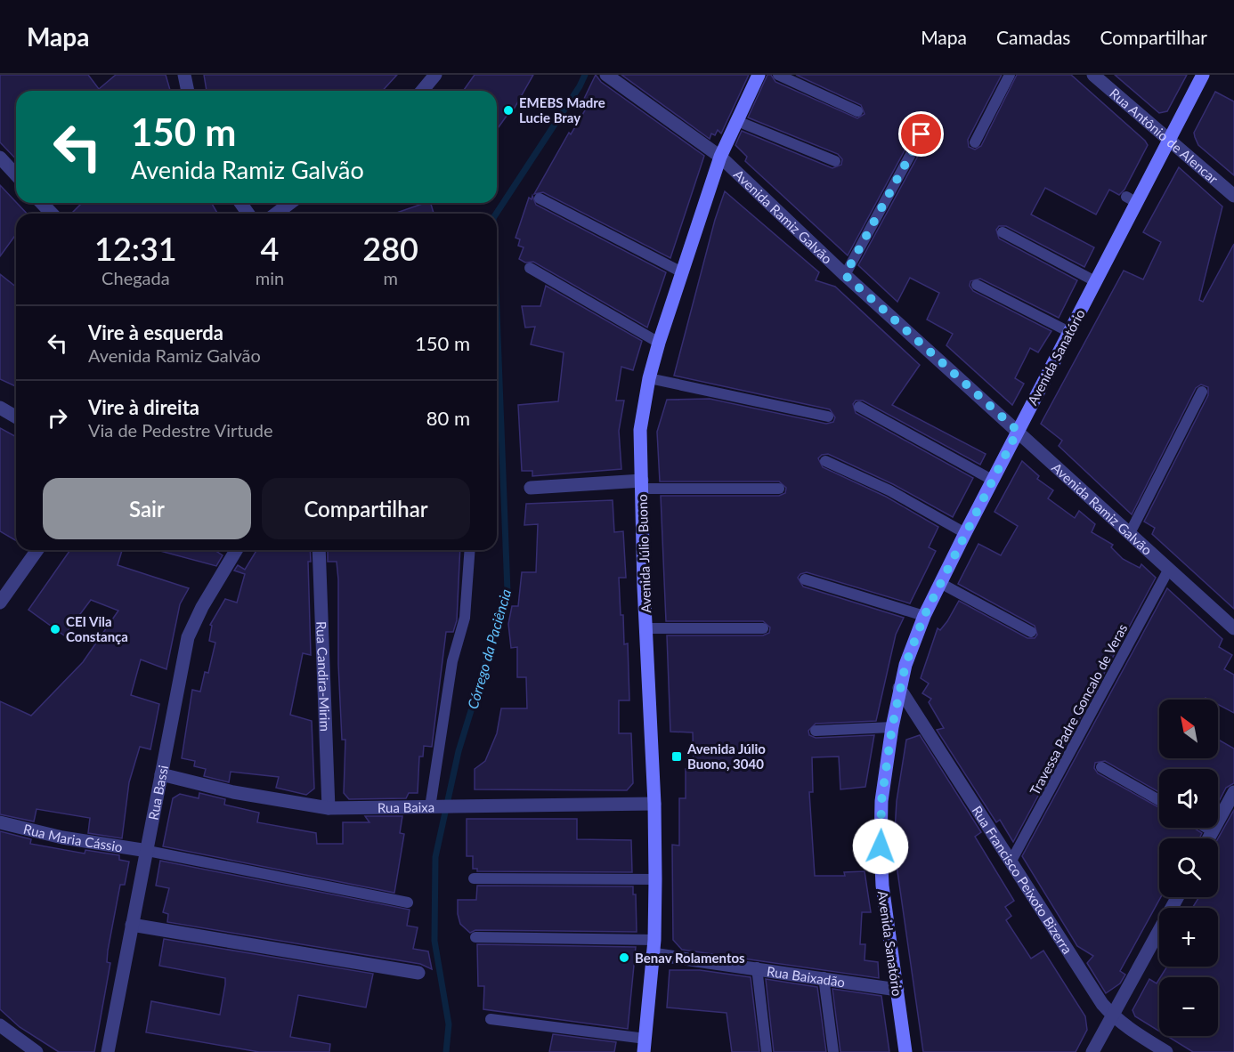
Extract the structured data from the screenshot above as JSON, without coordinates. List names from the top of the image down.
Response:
{
  "streets": {
    "street": [
      "Rua Antônio de Alencar",
      "Avenida Ramiz Galvão",
      "Avenida Sanatório",
      "Avenida Júlio Buono",
      "Rua Candira-Mirim",
      "Rua Bassi",
      "Rua Baixa",
      "Rua Maria Cássio",
      "Rua Francisco Peixoto Bizerra",
      "Rua Baixadão"
    ],
    "lane": ["Travessa Padre Goncalo de Veras"]
  },
  "crossings": [
    ["Rua Antônio de Alencar", "Avenida Sanatório"],
    ["Avenida Ramiz Galvão", "Avenida Sanatório"],
    ["Avenida Ramiz Galvão", "Avenida Júlio Buono"],
    ["Avenida Ramiz Galvão", "Travessa Padre Goncalo de Veras"],
    ["Avenida Sanatório", "Rua Francisco Peixoto Bizerra"],
    ["Avenida Sanatório", "Rua Baixadão"],
    ["Avenida Júlio Buono", "Rua Baixa"],
    ["Avenida Júlio Buono", "Rua Baixadão"],
    ["Rua Candira-Mirim", "Rua Baixa"],
    ["Travessa Padre Goncalo de Veras", "Rua Francisco Peixoto Bizerra"],
    ["Rua Bassi", "Rua Baixa"],
    ["Rua Bassi", "Rua Maria Cássio"]
  ],
  "water": ["Córrego da Paciência"],
  "places": {
    "other": ["EMEBS Madre Lucie Bray", "CEI Vila Constança", "Benav Rolamentos"],
    "transit": ["Avenida Júlio Buono, 3040"]
  },
  "north": "top left",
  "page": {
    "header": "Mapa",
    "nav": ["Mapa", "Camadas", "Compartilhar"],
    "turn": ["150 m", "Avenida Ramiz Galvão"],
    "eta": [
      "12:31",
      "Chegada",
      "4",
      "min",
      "280",
      "m"
    ],
    "list": [
      {
        "name": "Vire à esquerda",
        "note": "Avenida Ramiz Galvão",
        "value": "150 m"
      },
      {
        "name": "Vire à direita",
        "note": "Via de Pedestre Virtude",
        "value": "80 m"
      }
    ],
    "buttons": ["Sair", "Compartilhar"],
    "map_buttons": ["+", "−"]
  }
}
